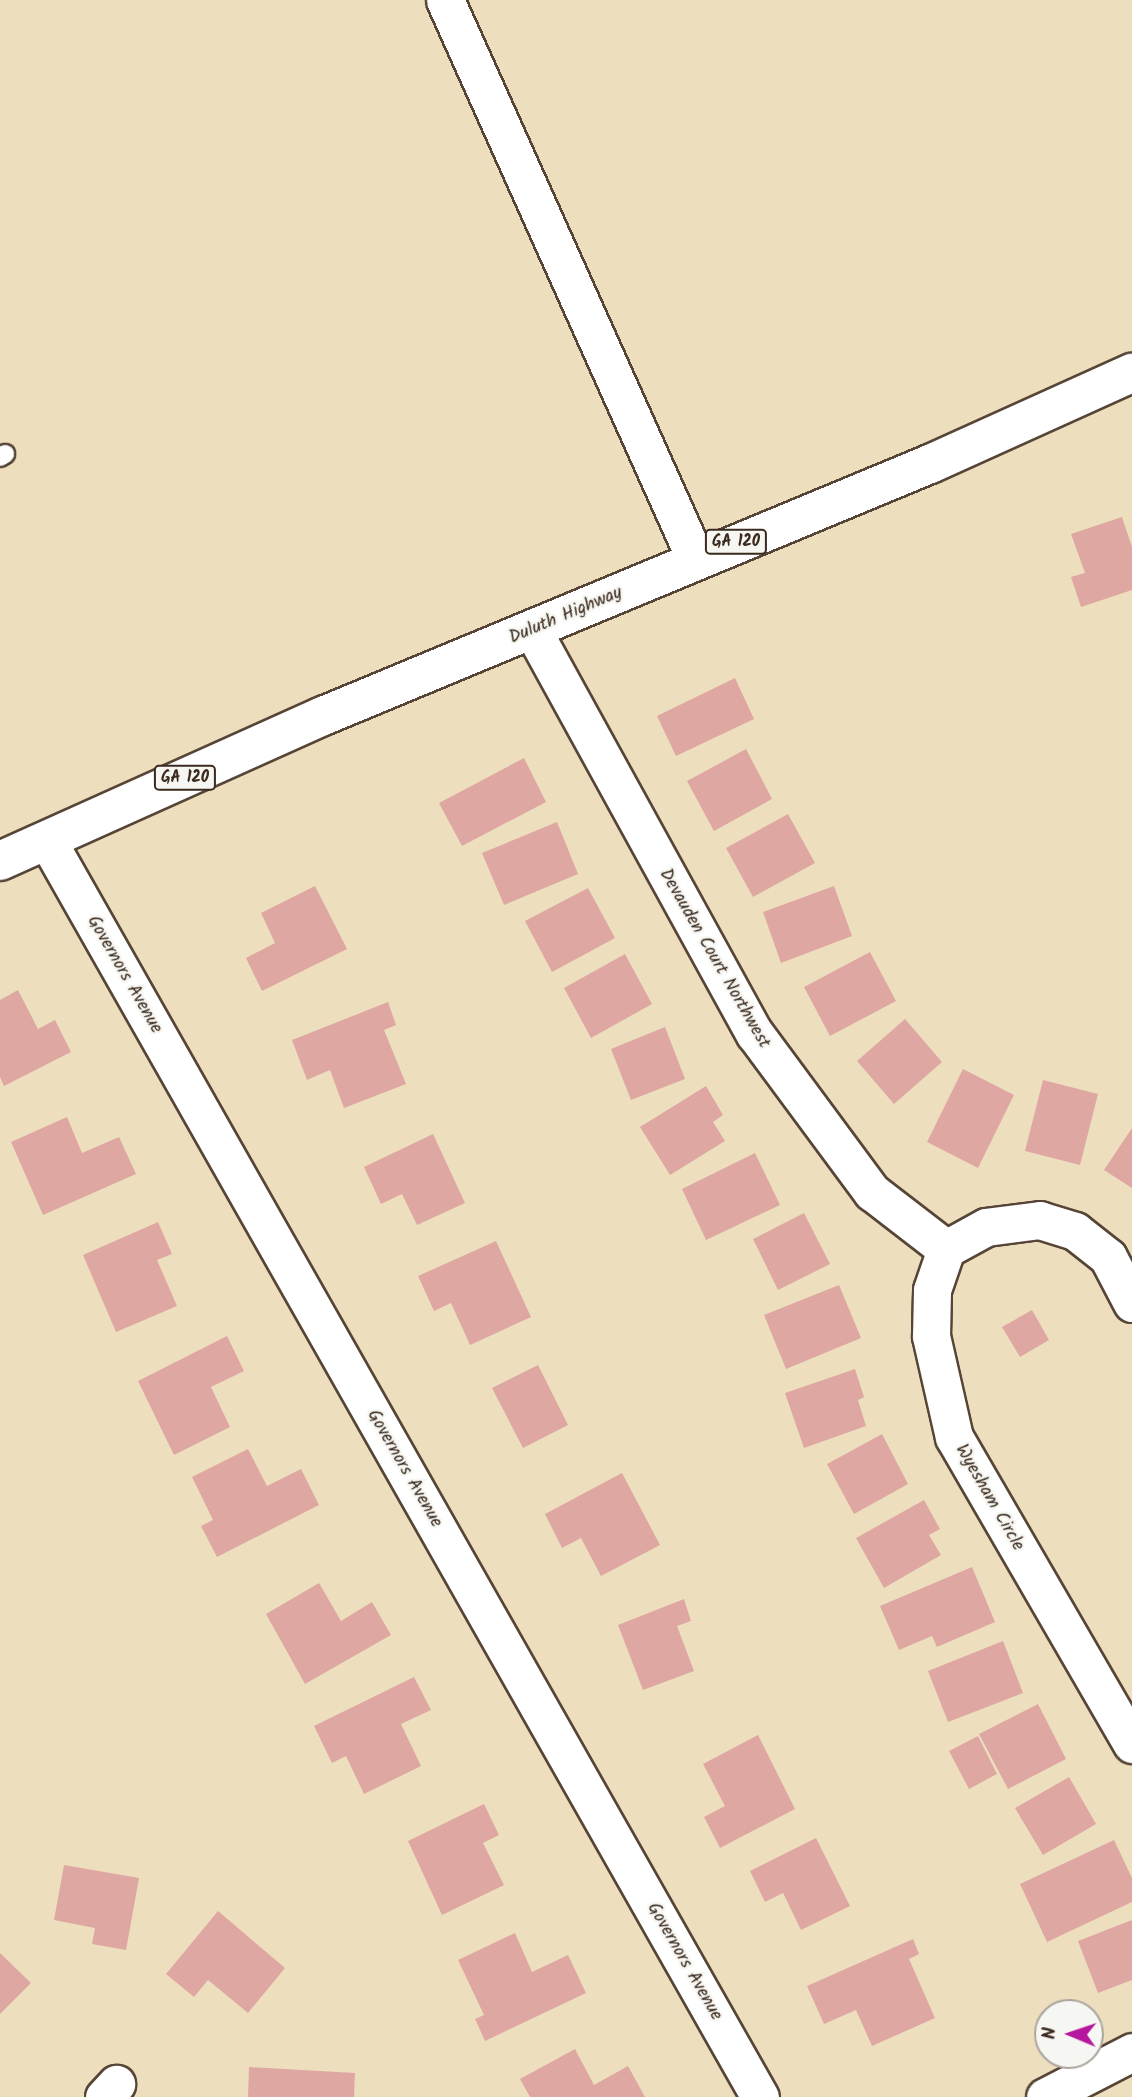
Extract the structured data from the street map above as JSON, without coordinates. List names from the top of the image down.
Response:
{
  "streets": {
    "main road": ["GA 120", "Duluth Highway"],
    "street": ["Devauden Court Northwest", "Governors Avenue", "Wyesham Circle"]
  },
  "crossings": [
    ["Duluth Highway", "Devauden Court Northwest"],
    ["Duluth Highway", "Governors Avenue"],
    ["Devauden Court Northwest", "Wyesham Circle"]
  ],
  "north": "left"
}
